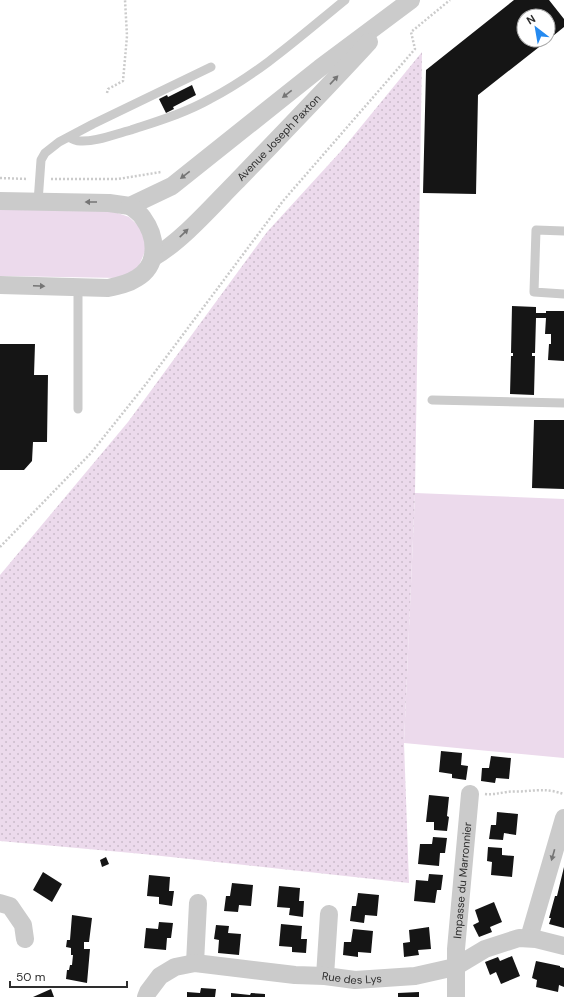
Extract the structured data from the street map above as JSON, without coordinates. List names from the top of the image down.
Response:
{
  "streets": {
    "street": ["Avenue Joseph Paxton", "Impasse du Marronnier", "Rue des Lys"]
  },
  "crossings": [
    ["Impasse du Marronnier", "Rue des Lys"]
  ],
  "scale_bar": "50 m",
  "north": "top left"
}
